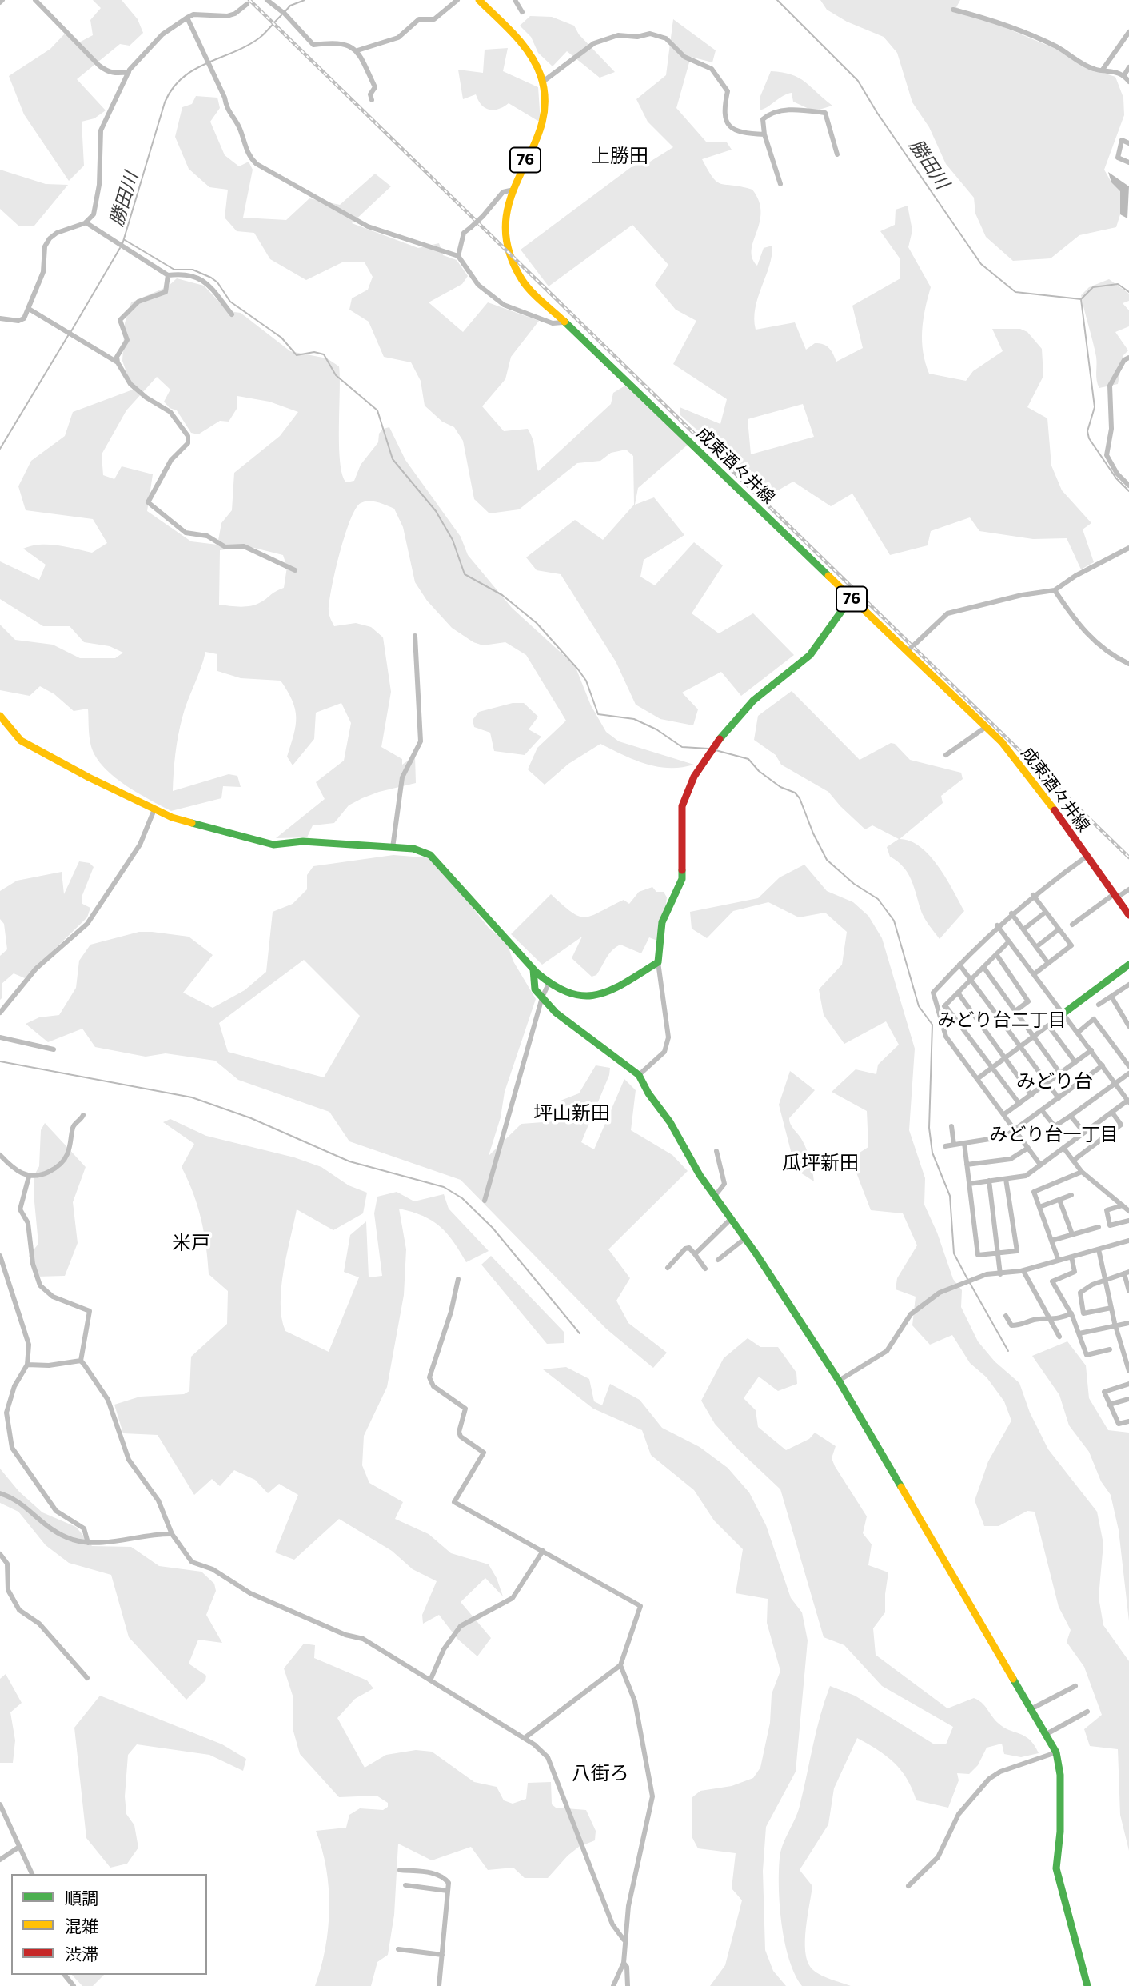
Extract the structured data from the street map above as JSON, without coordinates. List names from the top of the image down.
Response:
{
  "streets": {
    "street": ["76", "成東酒々井線"]
  },
  "districts": [
    "上勝田",
    "みどり台二丁目",
    "みどり台",
    "坪山新田",
    "みどり台一丁目",
    "瓜坪新田",
    "米戸",
    "八街ろ"
  ],
  "water": ["勝田川"],
  "legend": ["順調", "混雑", "渋滞"]
}
